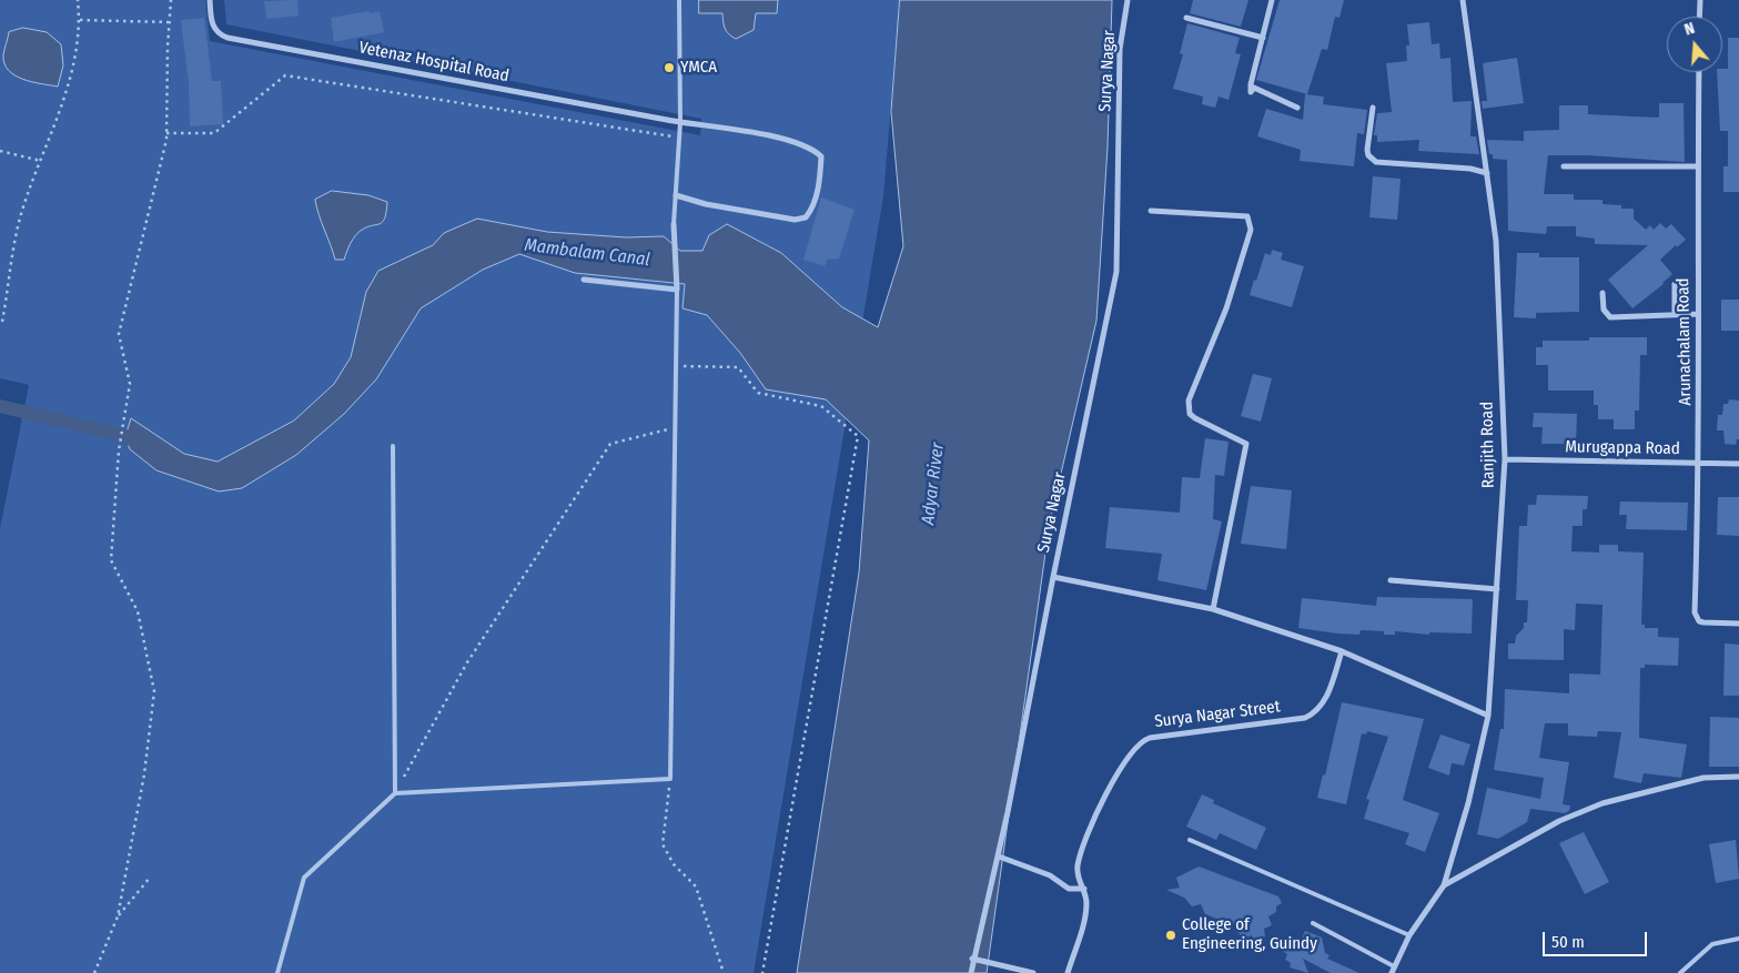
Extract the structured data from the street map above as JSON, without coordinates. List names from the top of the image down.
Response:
{
  "streets": {
    "street": [
      "Vetenaz Hospital Road",
      "Surya Nagar",
      "Arunachalam Road",
      "Ranjith Road",
      "Murugappa Road",
      "Surya Nagar Street"
    ]
  },
  "crossings": [
    ["Surya Nagar", "Ranjith Road"],
    ["Surya Nagar", "Surya Nagar Street"],
    ["Arunachalam Road", "Murugappa Road"],
    ["Ranjith Road", "Murugappa Road"]
  ],
  "water": ["Mambalam Canal", "Adyar River"],
  "places": ["YMCA", "College of Engineering, Guindy"],
  "scale_bar": "50 m",
  "north": "top"
}
